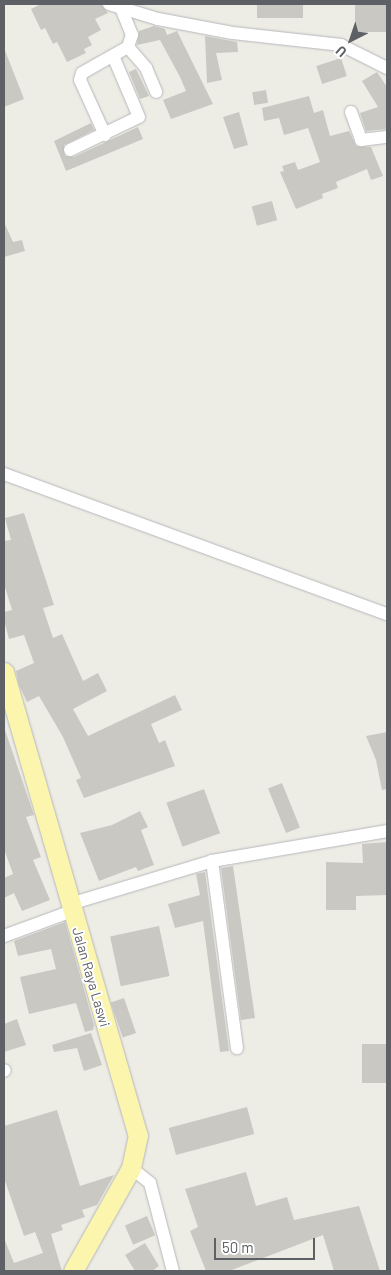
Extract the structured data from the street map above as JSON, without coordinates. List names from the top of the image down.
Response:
{
  "streets": {
    "main road": ["Jalan Raya Laswi"]
  },
  "scale_bar": "50 m",
  "north": "bottom left"
}
